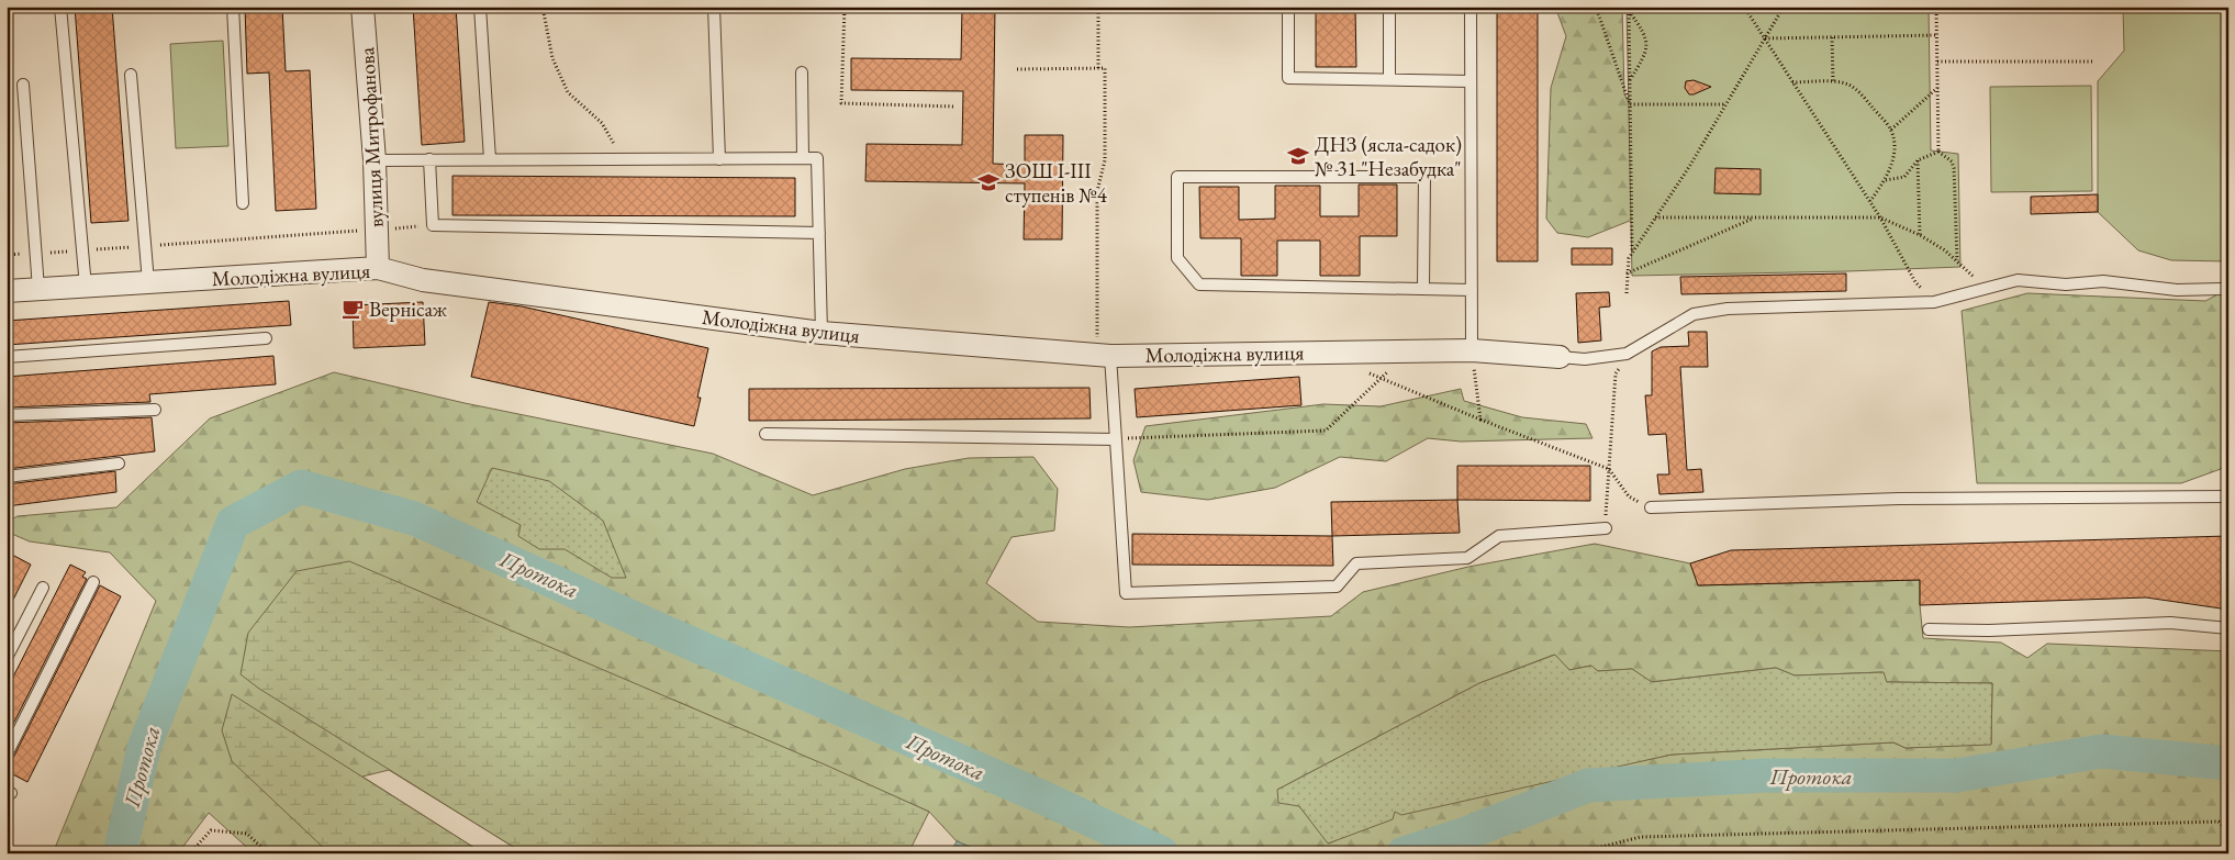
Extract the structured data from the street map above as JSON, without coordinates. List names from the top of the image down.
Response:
{
  "streets": {
    "street": ["вулиця Митрофанова", "Молодіжна вулиця"]
  },
  "crossings": [
    ["вулиця Митрофанова", "Молодіжна вулиця"]
  ],
  "water": ["Протока"],
  "places": {
    "school or university": ["ДНЗ (ясла-садок) № 31 \"Незабудка\"", "ЗОШ І-ІІІ ступенів №4"],
    "cafe": ["Вернісаж"]
  }
}
